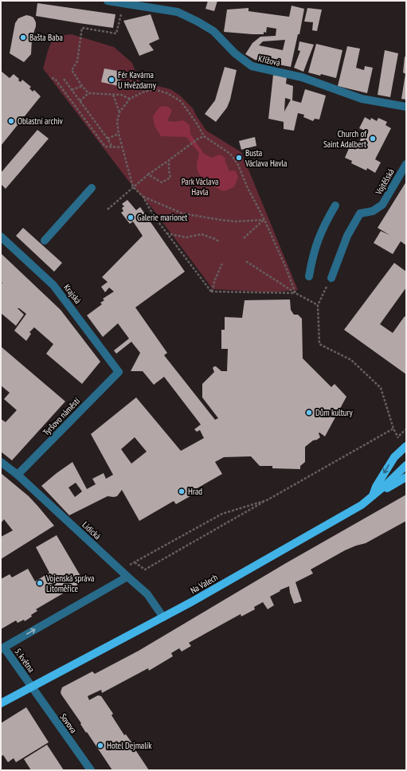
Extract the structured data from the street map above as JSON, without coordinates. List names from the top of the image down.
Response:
{
  "streets": {
    "main road": ["Na Valech"],
    "street": [
      "Křížová",
      "Vojtěšská",
      "Krajská",
      "Tyršovo náměstí",
      "Lidická",
      "5. května",
      "Sovova"
    ]
  },
  "crossings": [
    ["Krajská", "Tyršovo náměstí"],
    ["Tyršovo náměstí", "Lidická"],
    ["Lidická", "Na Valech"],
    ["Na Valech", "5. května"],
    ["Na Valech", "Sovova"],
    ["5. května", "Sovova"]
  ],
  "parks": ["Park Václava Havla"],
  "places": [
    "Bašta Baba",
    "Fér Kavárna U Hvězdarny",
    "Oblastní archiv",
    "Church of Saint Adalbert",
    "Busta Václava Havla",
    "Galerie marionet",
    "Dům kultury",
    "Hrad",
    "Vojenská správa Litoměřice",
    "Hotel Dejmalík"
  ]
}
